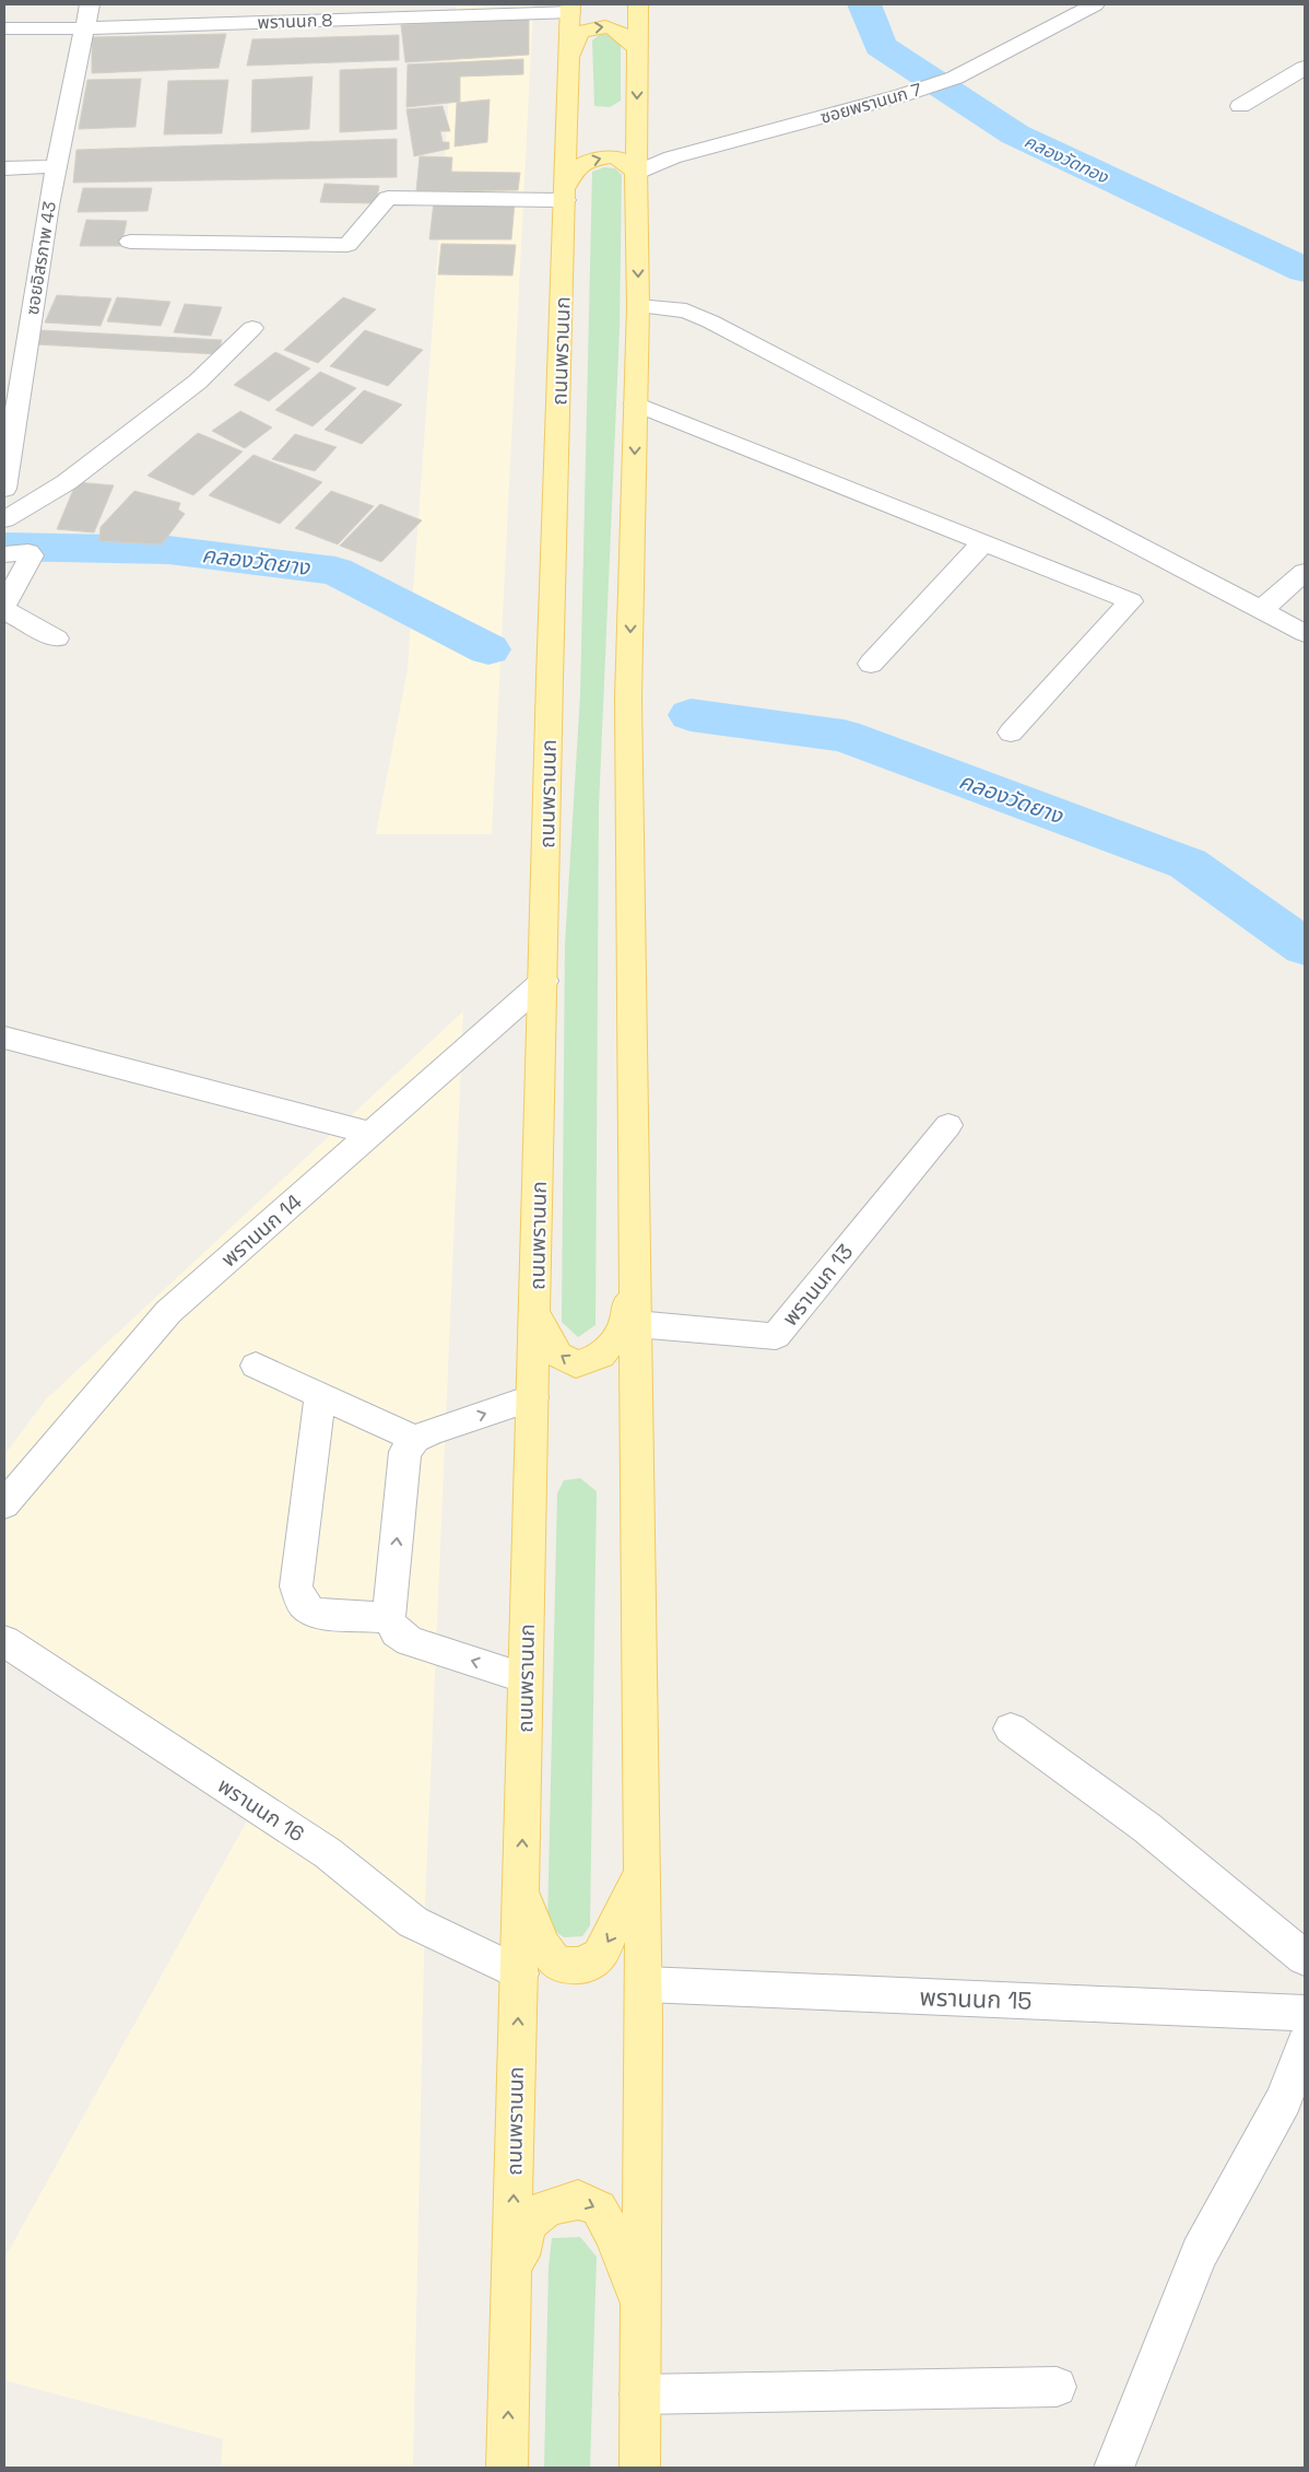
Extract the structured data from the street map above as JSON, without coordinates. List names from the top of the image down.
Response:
{
  "streets": {
    "main road": ["ถนนพรานนก"],
    "street": [
      "พรานนก 8",
      "ซอยพรานนก 7",
      "ซอยอิสรภาพ 43",
      "พรานนก 14",
      "พรานนก 13",
      "พรานนก 16",
      "พรานนก 15"
    ]
  },
  "crossings": [
    ["พรานนก 8", "ซอยอิสรภาพ 43"],
    ["พรานนก 8", "ถนนพรานนก"],
    ["ถนนพรานนก", "พรานนก 14"],
    ["ถนนพรานนก", "พรานนก 16"]
  ],
  "water": ["คลองวัดทอง", "คลองวัดยาง"]
}
